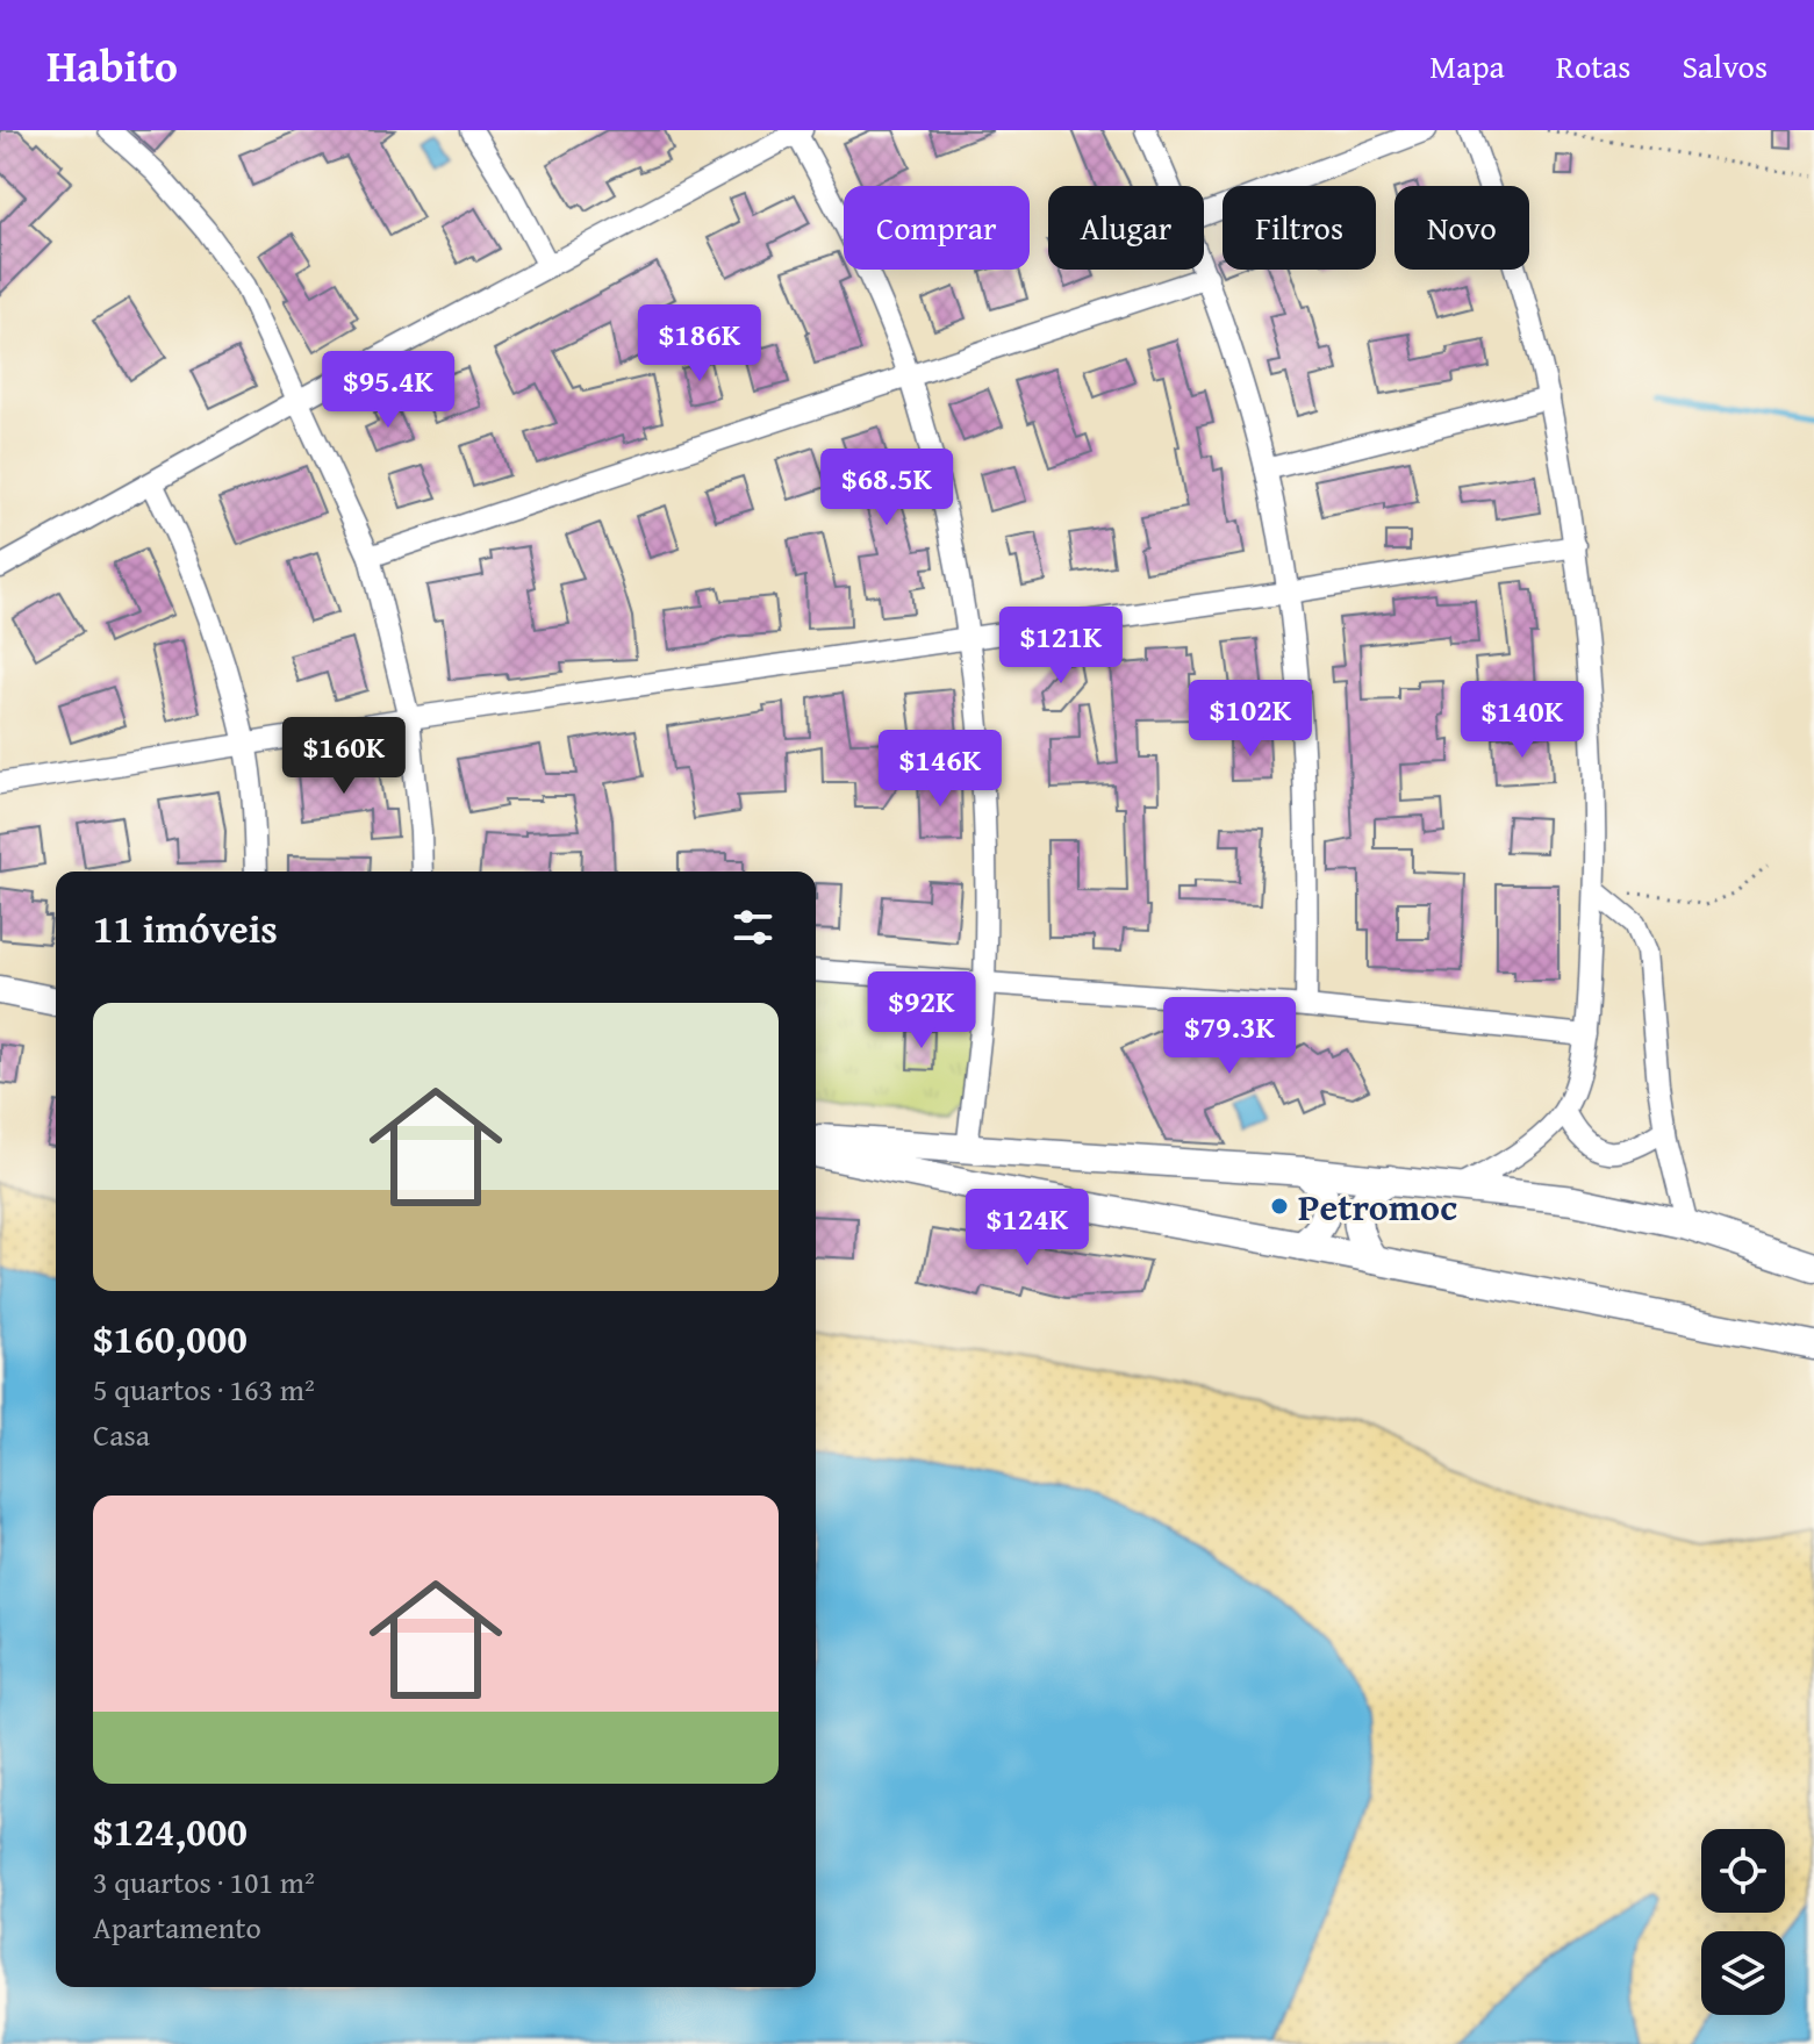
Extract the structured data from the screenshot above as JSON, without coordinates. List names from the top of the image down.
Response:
{
  "places": ["Petromoc"],
  "page": {
    "header": "Habito",
    "nav": ["Mapa", "Rotas", "Salvos"],
    "chip": [
      "Comprar",
      "Alugar",
      "Filtros",
      "Novo"
    ],
    "price": [
      "$186K",
      "$95.4K",
      "$68.5K",
      "$121K",
      "$102K",
      "$140K",
      "$160K",
      "$146K",
      "$92K",
      "$79.3K",
      "$124K"
    ],
    "heading": "11 imóveis",
    "list": [
      {
        "name": "$160,000",
        "note": "5 quartos · 163 m² · Casa"
      },
      {
        "name": "$124,000",
        "note": "3 quartos · 101 m² · Apartamento"
      }
    ]
  }
}
